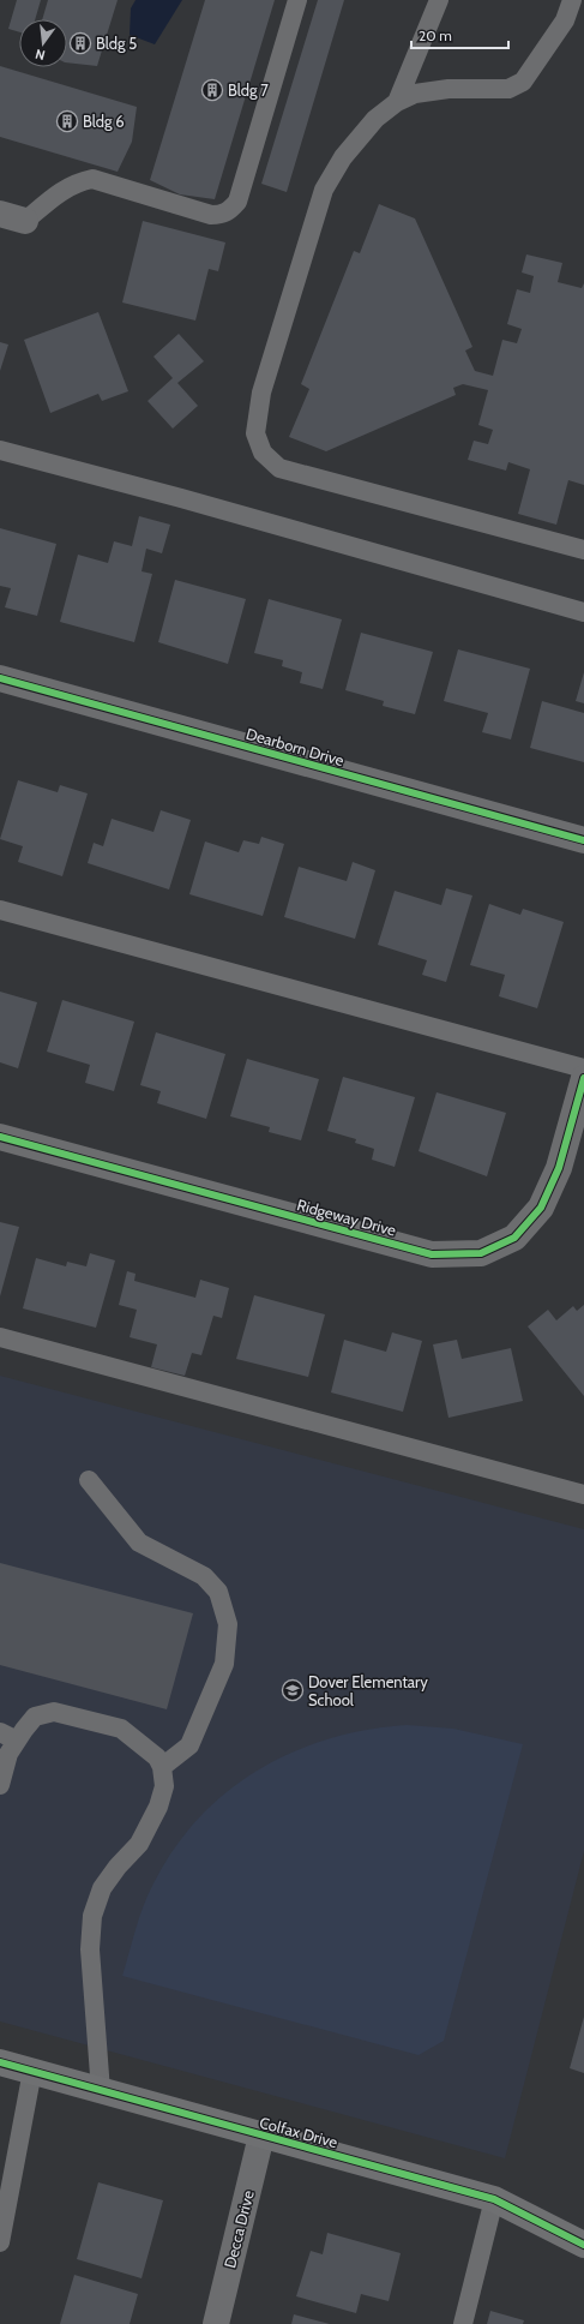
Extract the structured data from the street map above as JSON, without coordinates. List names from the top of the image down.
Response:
{
  "streets": {
    "street": [
      "Dearborn Drive",
      "Ridgeway Drive",
      "Colfax Drive",
      "Decca Drive"
    ]
  },
  "crossings": [
    ["Colfax Drive", "Decca Drive"]
  ],
  "places": {
    "building": ["Bldg 5", "Bldg 7", "Bldg 6"],
    "school or university": ["Dover Elementary School"]
  },
  "scale_bar": "20 m",
  "north": "bottom"
}
